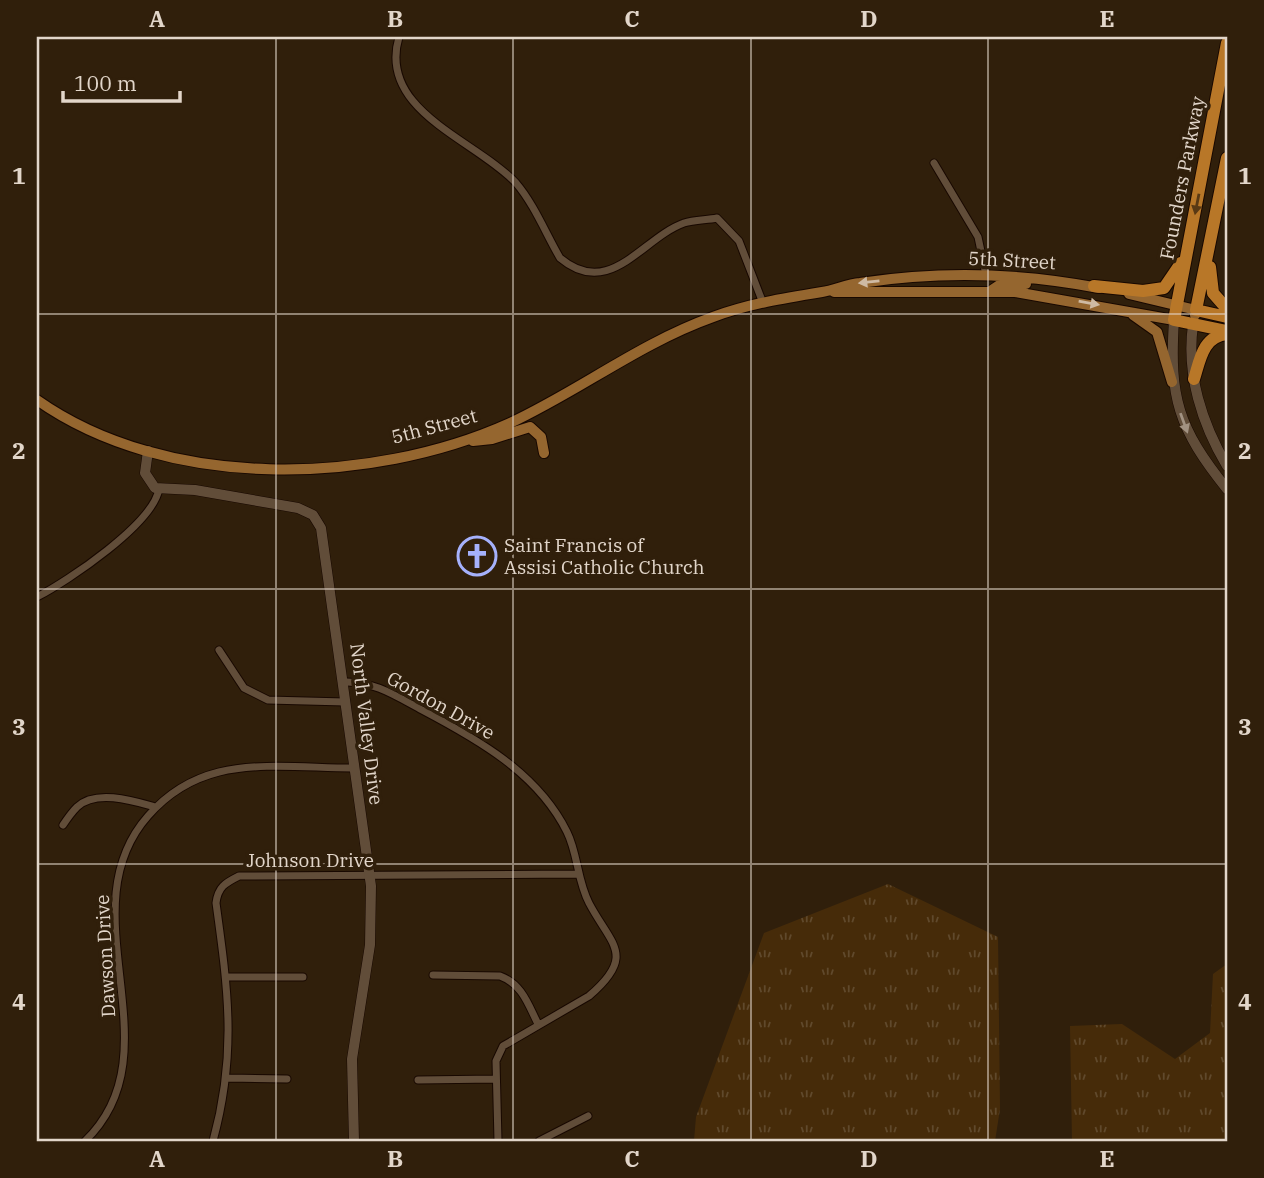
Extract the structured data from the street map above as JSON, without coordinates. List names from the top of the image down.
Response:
{
  "streets": {
    "highway": ["Founders Parkway", "5th Street"],
    "street": [
      "Gordon Drive",
      "North Valley Drive",
      "Johnson Drive",
      "Dawson Drive"
    ]
  },
  "crossings": [
    ["Founders Parkway", "5th Street"],
    ["Gordon Drive", "North Valley Drive"],
    ["Gordon Drive", "Johnson Drive"],
    ["North Valley Drive", "Johnson Drive"],
    ["North Valley Drive", "Dawson Drive"]
  ],
  "places": {
    "church": ["Saint Francis of Assisi Catholic Church"]
  },
  "scale_bar": "100 m",
  "grid": {
    "columns": [
      "A",
      "B",
      "C",
      "D",
      "E"
    ],
    "rows": [
      "1",
      "2",
      "3",
      "4"
    ]
  }
}
